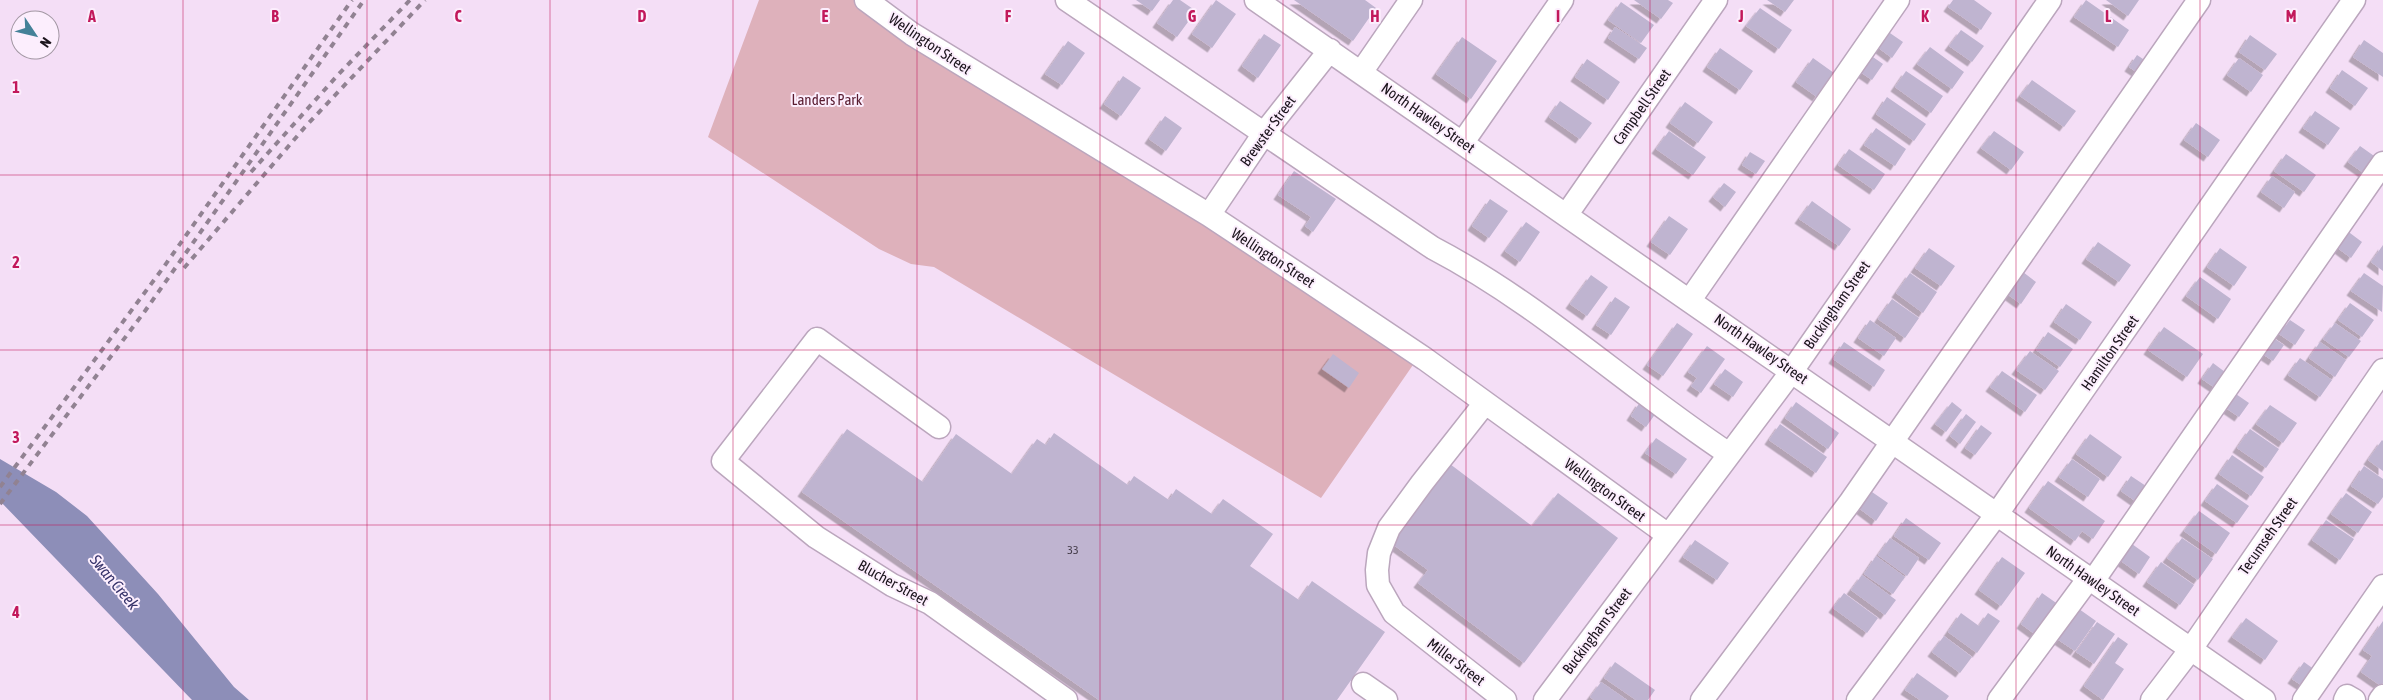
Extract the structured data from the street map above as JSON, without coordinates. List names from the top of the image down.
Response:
{
  "streets": {
    "street": [
      "Wellington Street",
      "Campbell Street",
      "North Hawley Street",
      "Brewster Street",
      "Buckingham Street",
      "Hamilton Street",
      "Tecumseh Street",
      "Blucher Street",
      "Miller Street"
    ]
  },
  "crossings": [
    ["Wellington Street", "Brewster Street"],
    ["Wellington Street", "Buckingham Street"],
    ["Wellington Street", "Miller Street"],
    ["Campbell Street", "North Hawley Street"],
    ["North Hawley Street", "Brewster Street"],
    ["North Hawley Street", "Buckingham Street"],
    ["North Hawley Street", "Hamilton Street"],
    ["North Hawley Street", "Tecumseh Street"]
  ],
  "water": ["Swan Creek"],
  "parks": ["Landers Park"],
  "house_numbers": ["33"],
  "north": "bottom right",
  "grid": {
    "columns": [
      "A",
      "B",
      "C",
      "D",
      "E",
      "F",
      "G",
      "H",
      "I",
      "J",
      "K",
      "L",
      "M"
    ],
    "rows": [
      "1",
      "2",
      "3",
      "4"
    ]
  }
}
